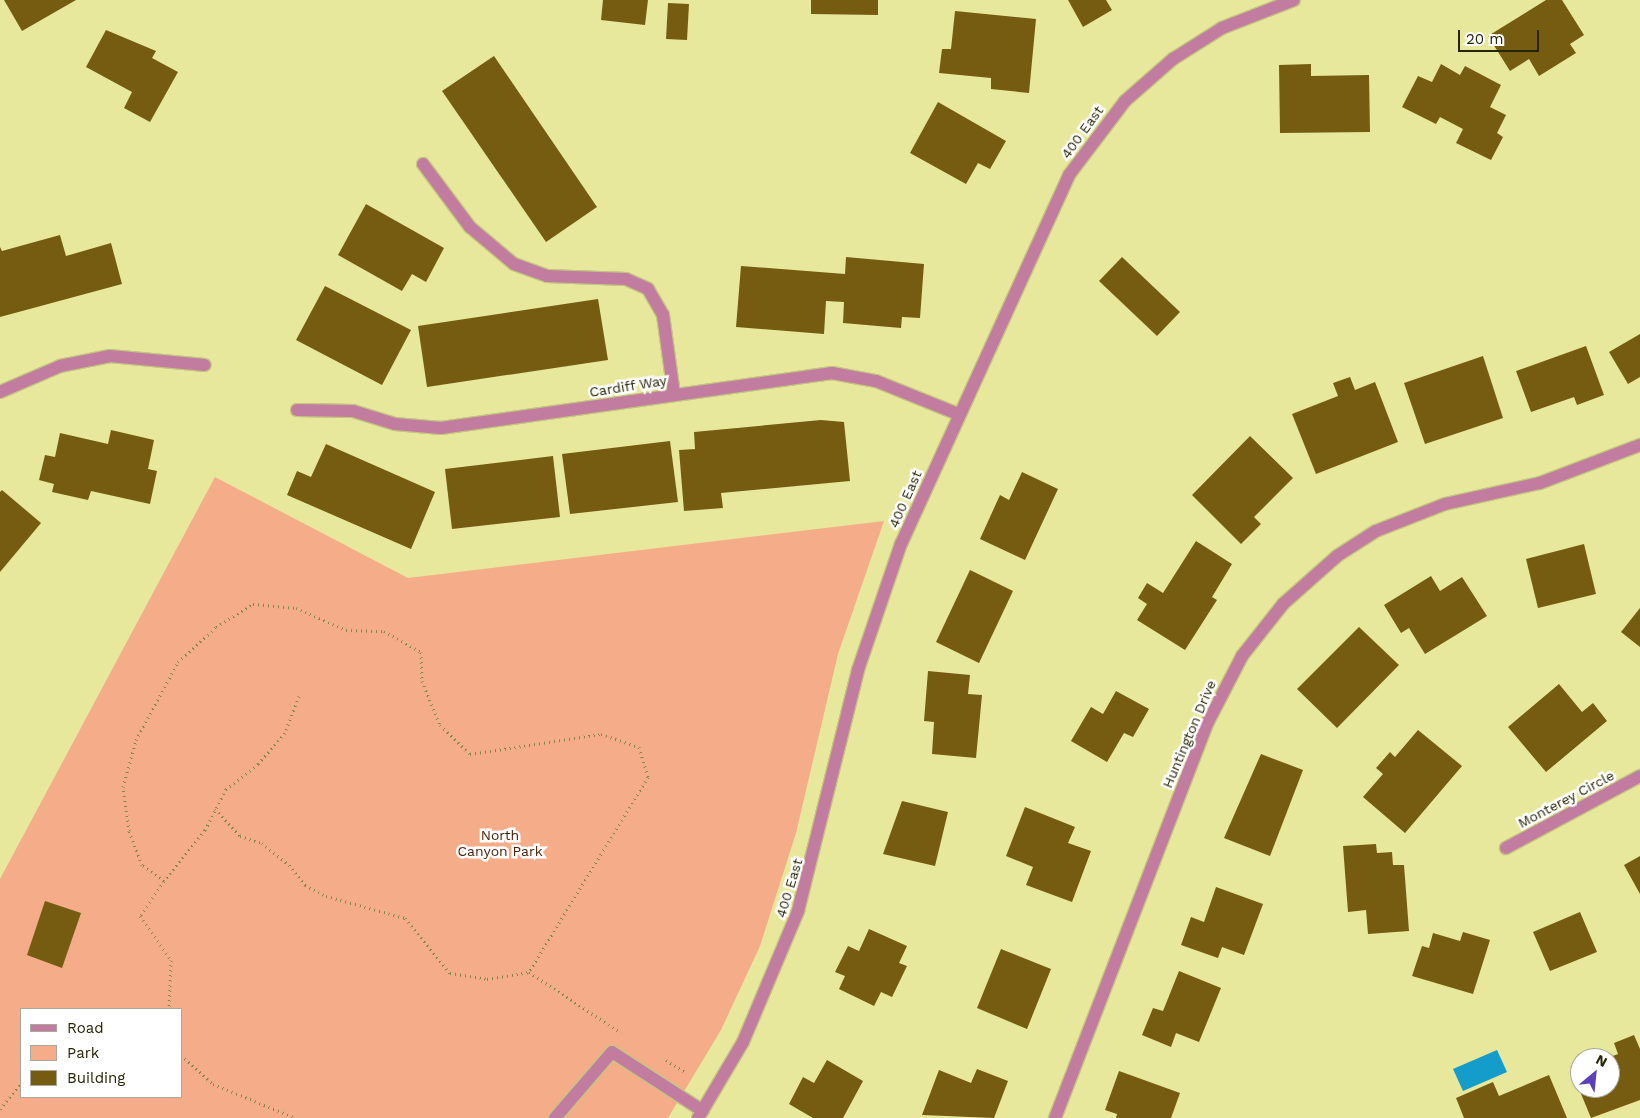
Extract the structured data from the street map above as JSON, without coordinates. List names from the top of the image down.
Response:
{
  "streets": {
    "street": [
      "400 East",
      "Cardiff Way",
      "Huntington Drive",
      "Monterey Circle"
    ]
  },
  "crossings": [
    ["400 East", "Cardiff Way"]
  ],
  "parks": ["North Canyon Park"],
  "legend": ["Road", "Park", "Building"],
  "scale_bar": "20 m",
  "north": "top right"
}
